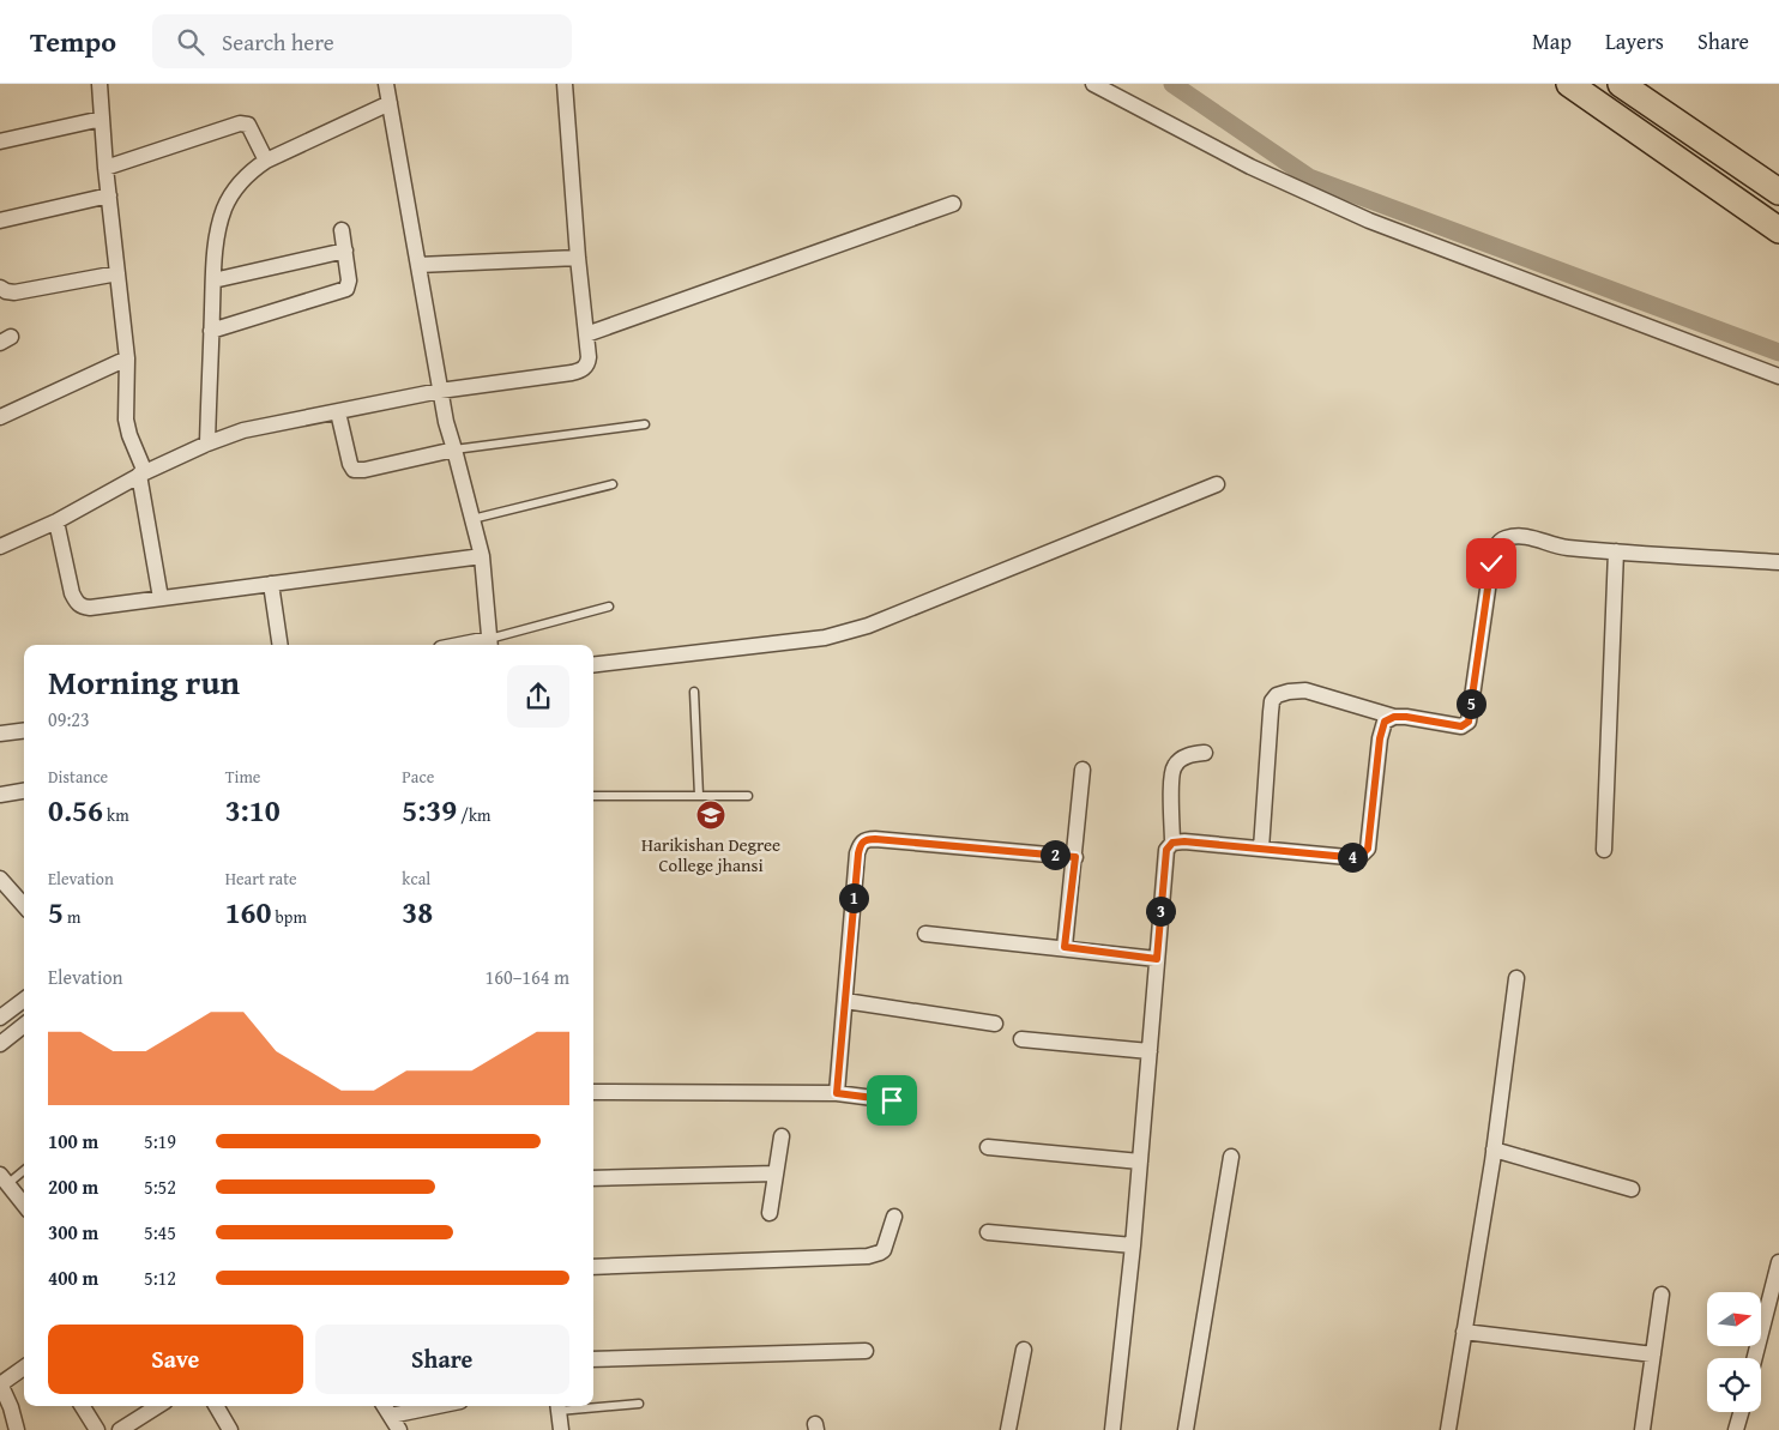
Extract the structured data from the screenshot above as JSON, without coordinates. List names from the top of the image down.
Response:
{
  "places": {
    "school or university": ["Harikishan Degree College jhansi"]
  },
  "north": "right",
  "page": {
    "header": "Tempo",
    "search": "Search here",
    "nav": ["Map", "Layers", "Share"],
    "heading": ["Morning run", "09:23"],
    "pins": [
      "5",
      "2",
      "4",
      "1",
      "3"
    ],
    "stats": [
      ["Distance", "0.56 km"],
      ["Time", "3:10"],
      ["Pace", "5:39 /km"],
      ["Elevation", "5 m"],
      ["Heart rate", "160 bpm"],
      ["kcal", "38"]
    ],
    "chart": ["Elevation", "160–164 m"],
    "list": [
      {
        "name": "100 m",
        "note": "5:19"
      },
      {
        "name": "200 m",
        "note": "5:52"
      },
      {
        "name": "300 m",
        "note": "5:45"
      },
      {
        "name": "400 m",
        "note": "5:12"
      }
    ],
    "buttons": ["Save", "Share"]
  }
}
